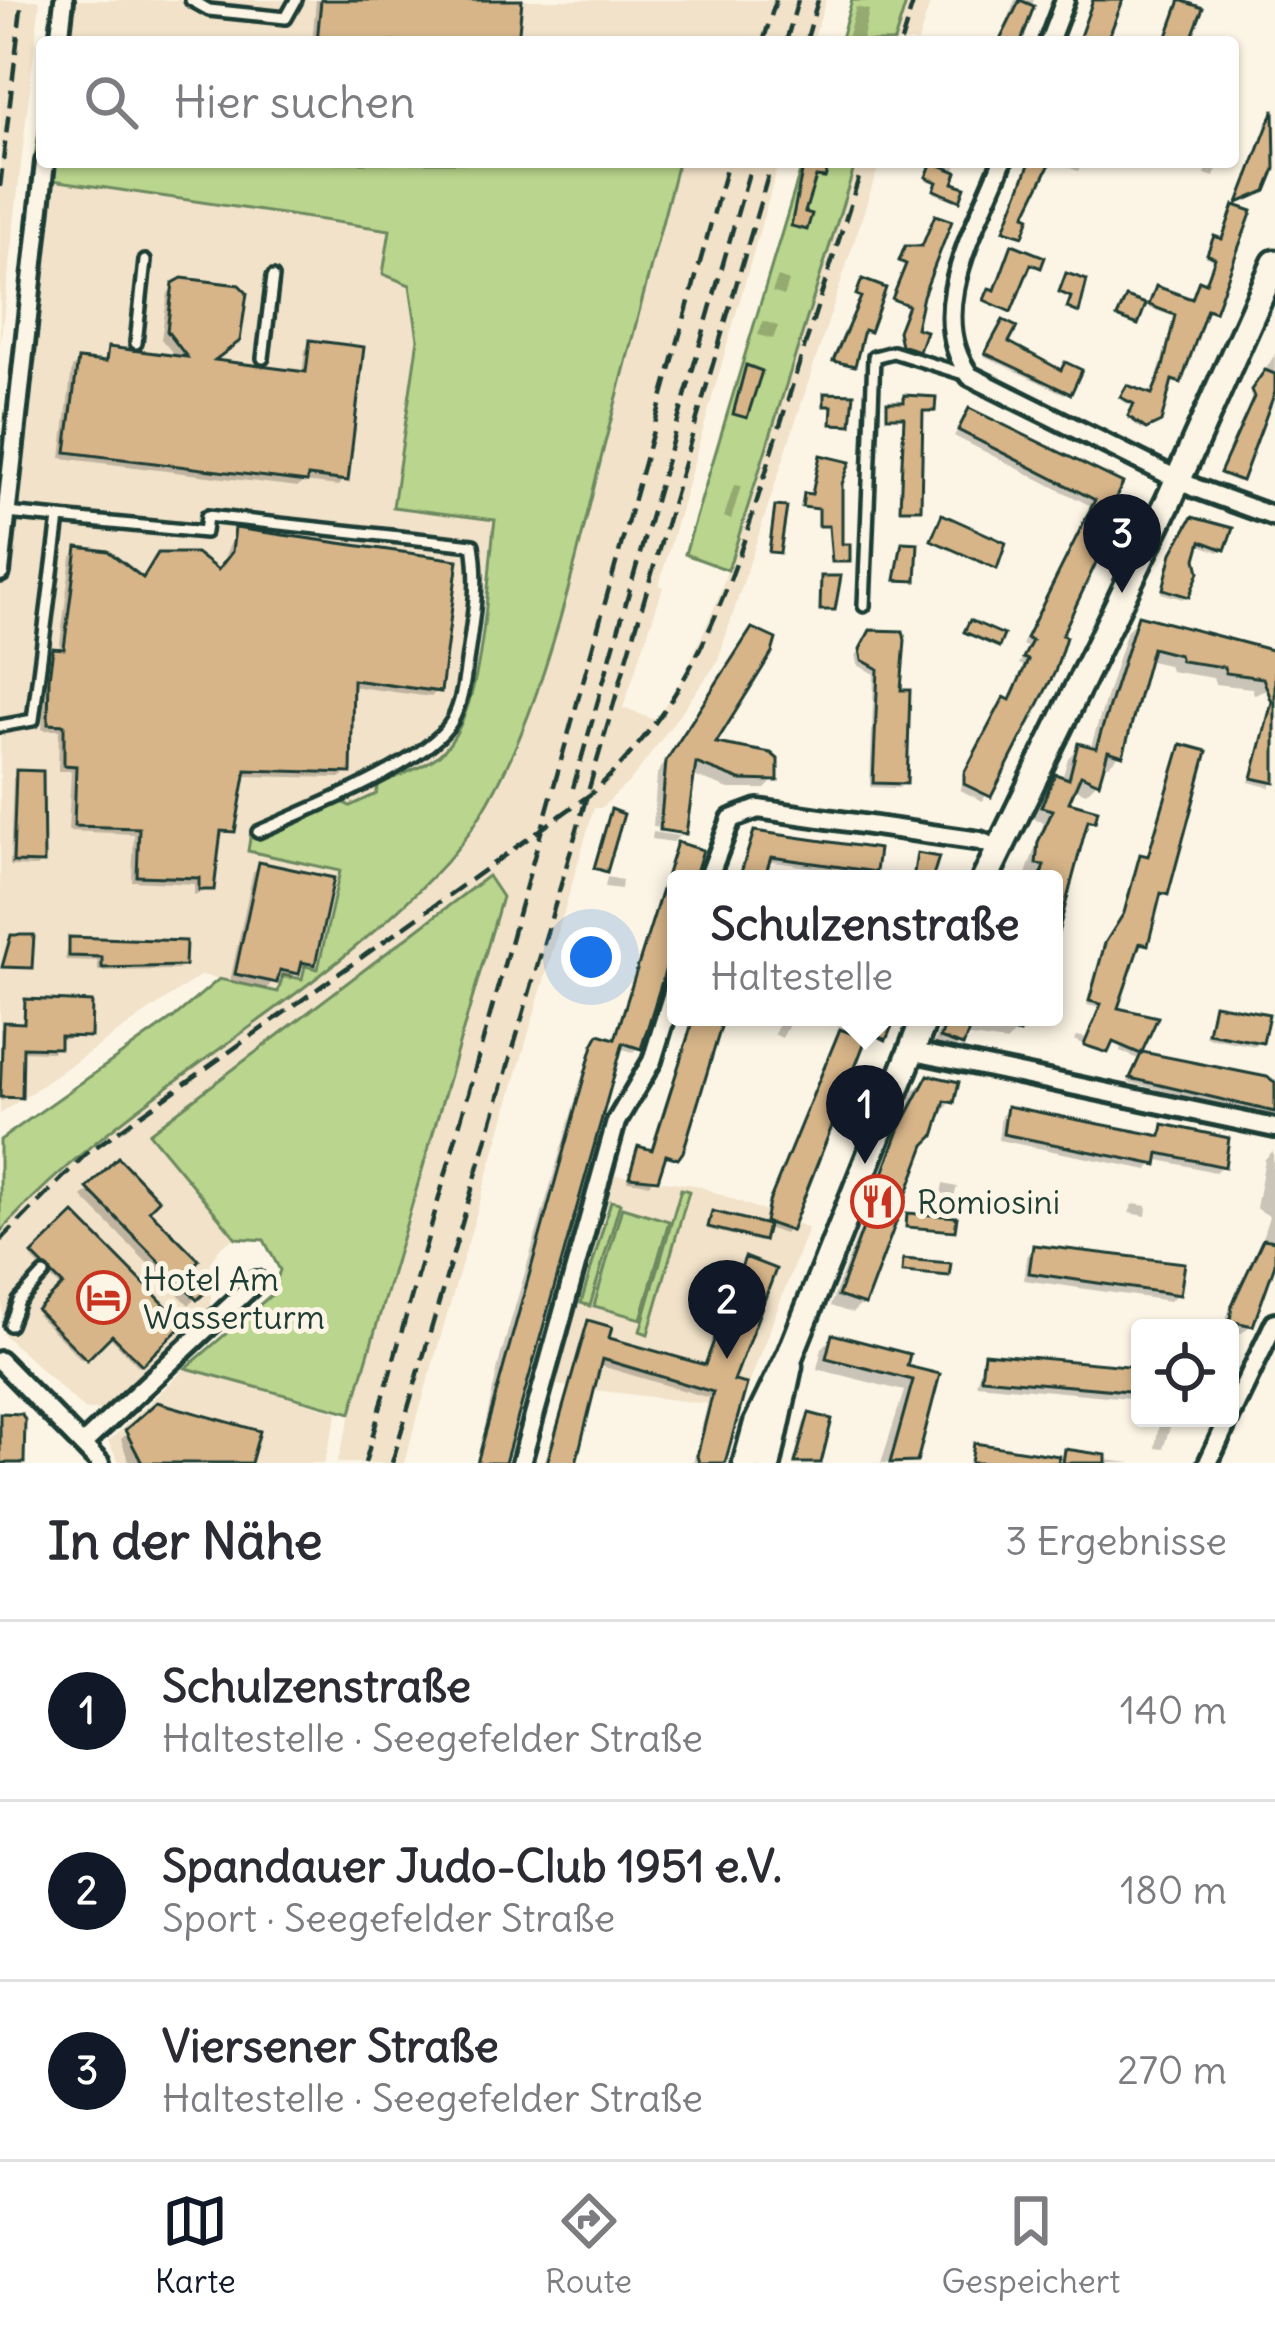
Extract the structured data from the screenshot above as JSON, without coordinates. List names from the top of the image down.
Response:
{
  "places": {
    "restaurant": ["Romiosini"],
    "hotel": ["Hotel Am Wasserturm"]
  },
  "page": {
    "search": "Hier suchen",
    "pins": ["3", "1", "2"],
    "popup": ["Schulzenstraße", "Haltestelle"],
    "heading": ["In der Nähe", "3 Ergebnisse"],
    "list": [
      {
        "mark": "1",
        "name": "Schulzenstraße",
        "note": "Haltestelle · Seegefelder Straße",
        "value": "140 m"
      },
      {
        "mark": "2",
        "name": "Spandauer Judo-Club 1951 e.V.",
        "note": "Sport · Seegefelder Straße",
        "value": "180 m"
      },
      {
        "mark": "3",
        "name": "Viersener Straße",
        "note": "Haltestelle · Seegefelder Straße",
        "value": "270 m"
      }
    ],
    "nav": ["Karte", "Route", "Gespeichert"]
  }
}
